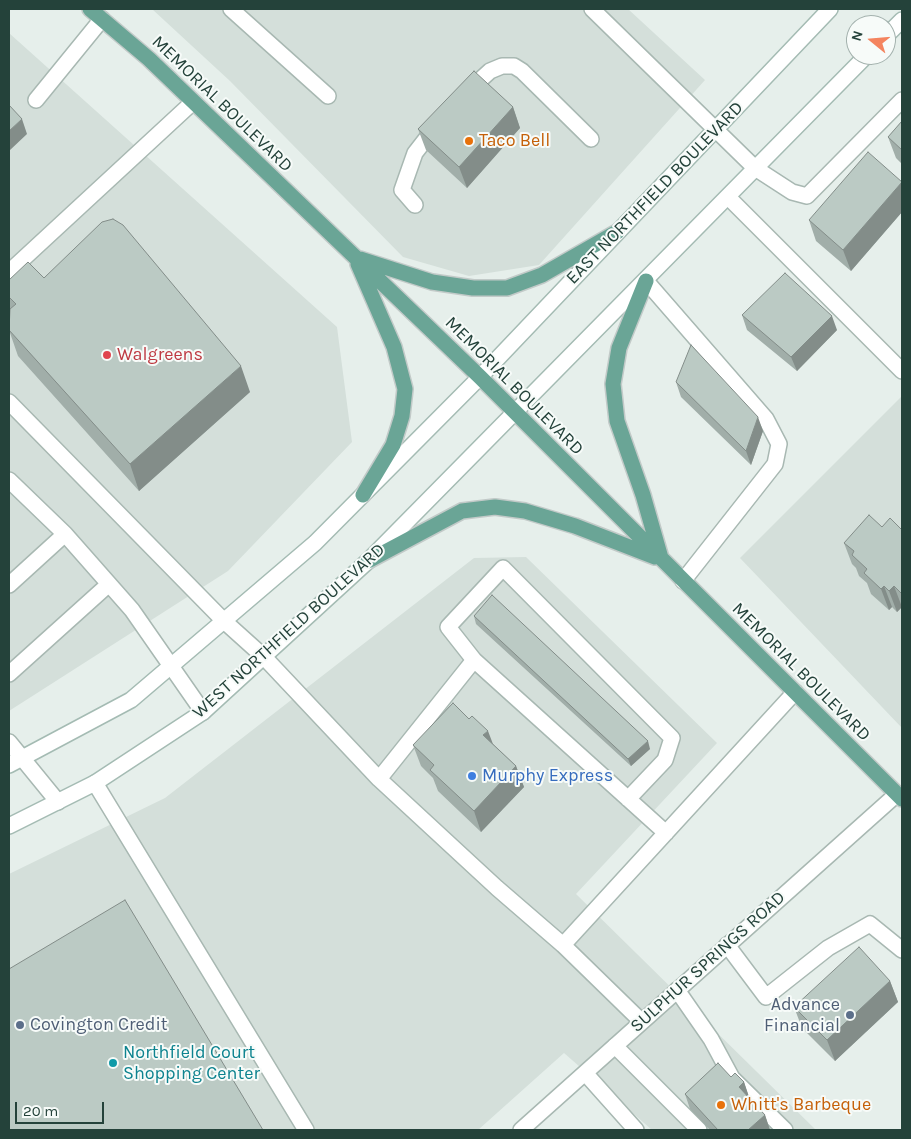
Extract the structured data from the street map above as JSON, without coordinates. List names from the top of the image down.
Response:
{
  "streets": {
    "main road": [
      "MEMORIAL BOULEVARD",
      "EAST NORTHFIELD BOULEVARD",
      "WEST NORTHFIELD BOULEVARD",
      "SULPHUR SPRINGS ROAD"
    ]
  },
  "crossings": [
    ["MEMORIAL BOULEVARD", "EAST NORTHFIELD BOULEVARD"],
    ["MEMORIAL BOULEVARD", "WEST NORTHFIELD BOULEVARD"],
    ["MEMORIAL BOULEVARD", "SULPHUR SPRINGS ROAD"]
  ],
  "places": [
    "Taco Bell",
    "Walgreens",
    "Murphy Express",
    "Advance Financial",
    "Covington Credit",
    "Northfield Court Shopping Center",
    "Whitt's Barbeque"
  ],
  "scale_bar": "20 m",
  "north": "left"
}
